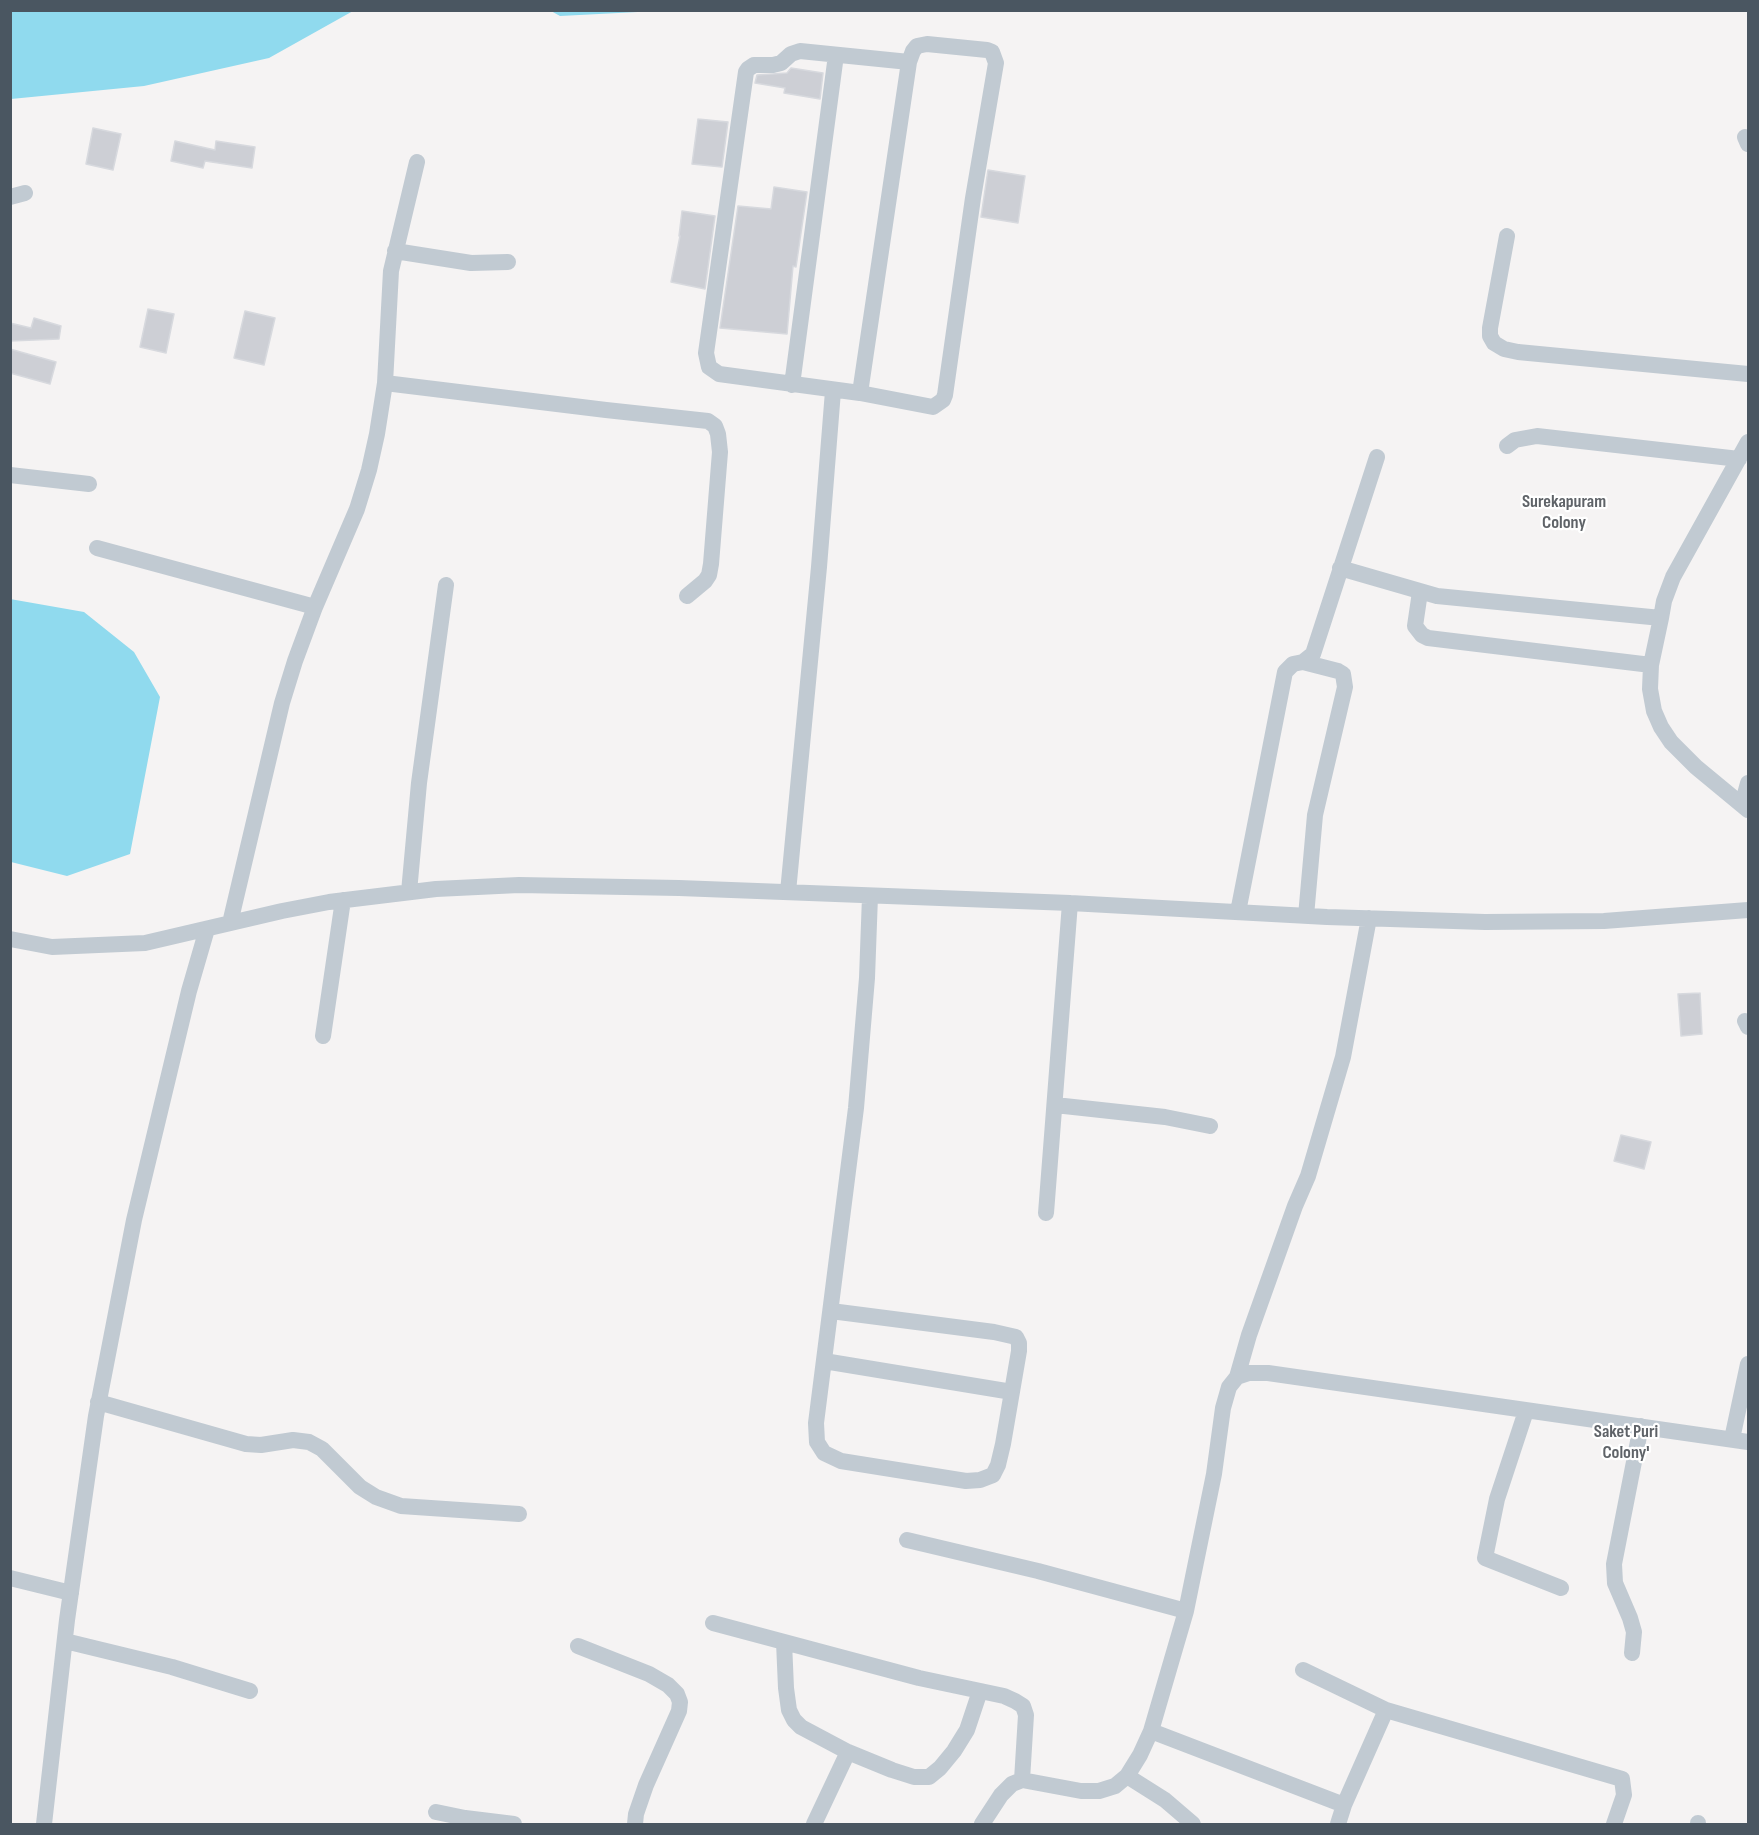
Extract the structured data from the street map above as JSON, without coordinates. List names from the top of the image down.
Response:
{
  "districts": ["Surekapuram Colony", "Saket Puri Colony'"]
}
